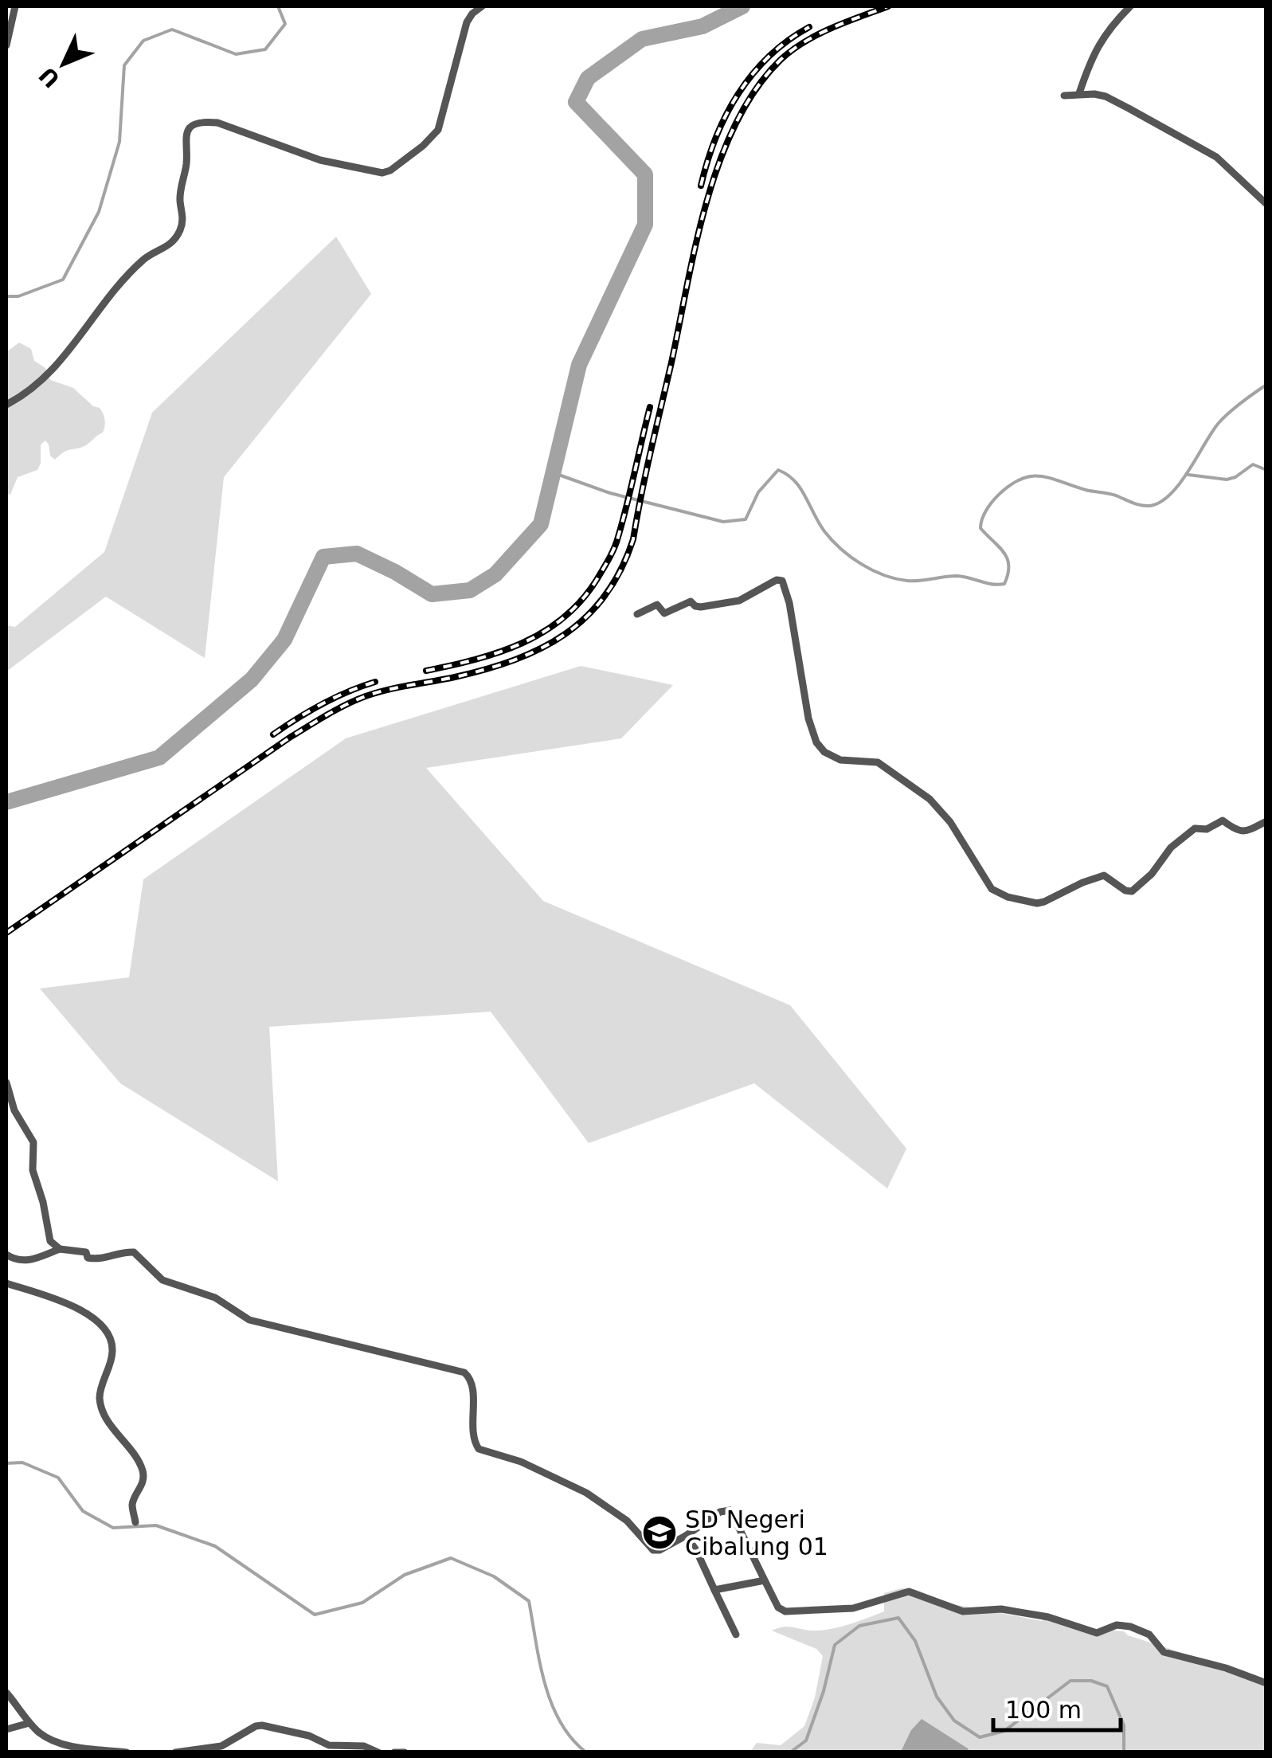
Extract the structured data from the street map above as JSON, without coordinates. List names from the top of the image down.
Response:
{
  "places": {
    "school or university": ["SD Negeri Cibalung 01"]
  },
  "scale_bar": "100 m",
  "north": "bottom left"
}
